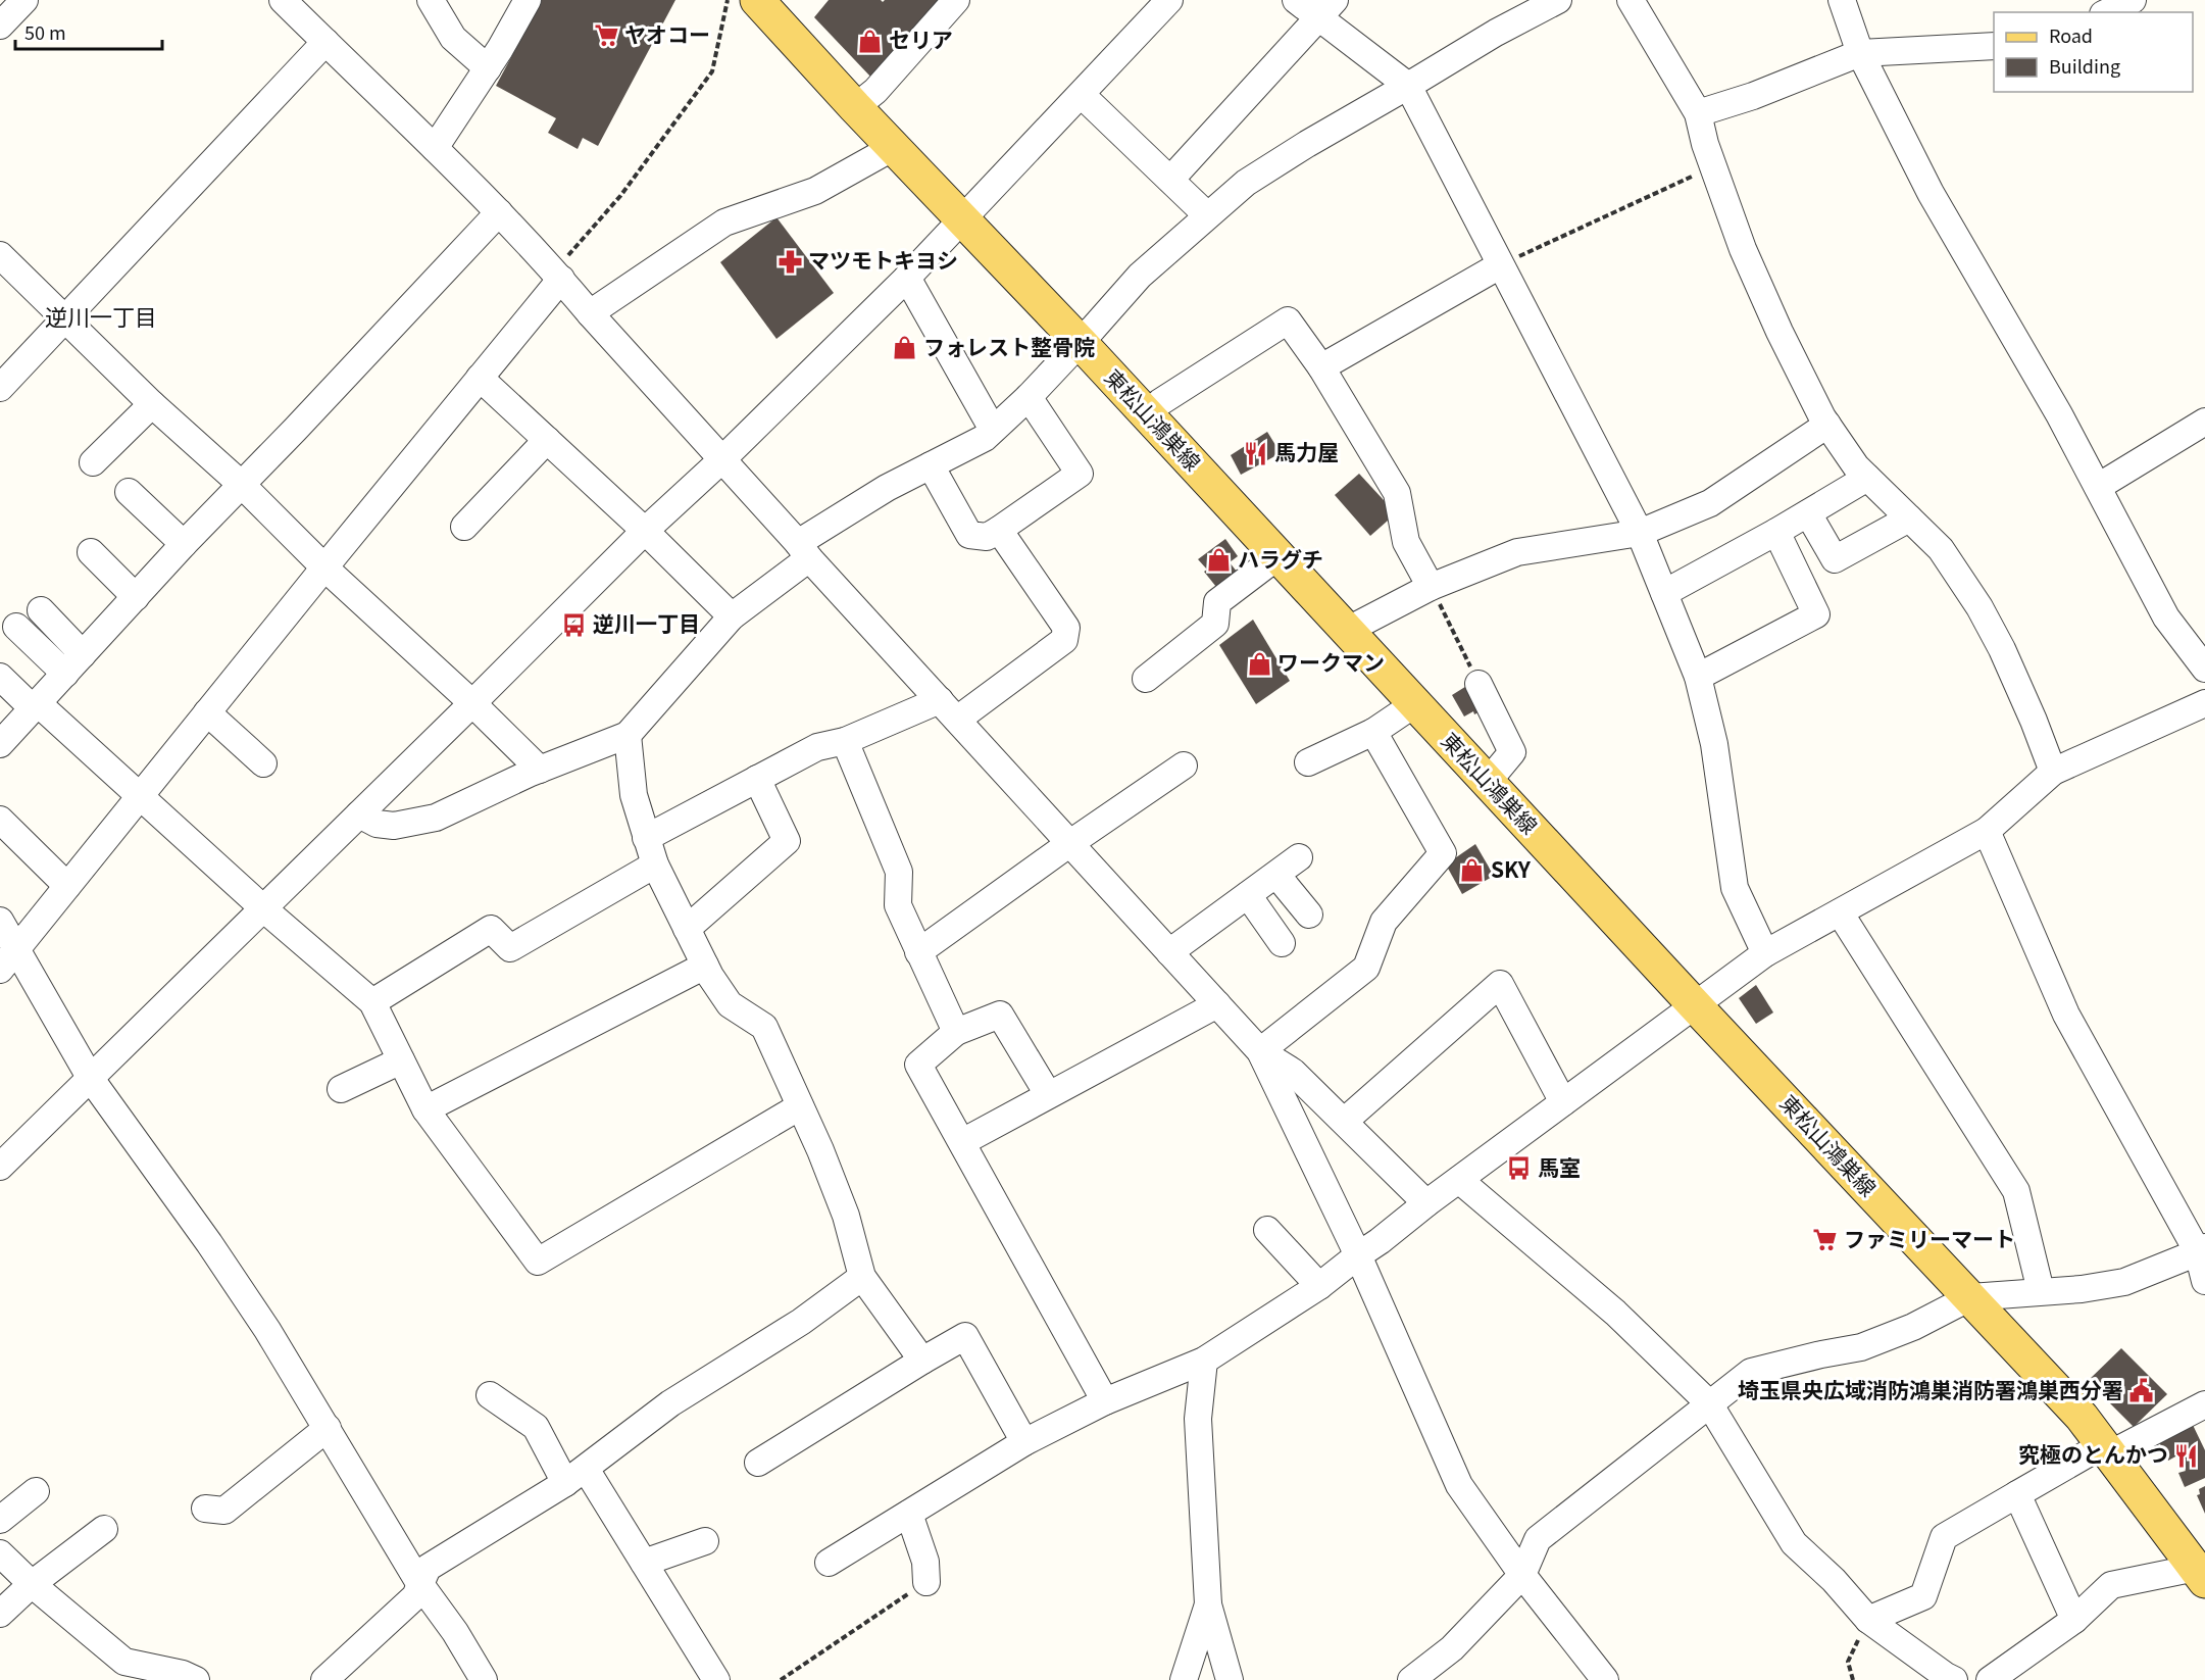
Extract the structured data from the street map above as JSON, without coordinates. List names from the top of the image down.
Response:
{
  "streets": {
    "main road": ["東松山鴻巣線"]
  },
  "districts": ["逆川一丁目"],
  "places": {
    "supermarket": ["ヤオコー", "ファミリーマート"],
    "shop": [
      "セリア",
      "フォレスト整骨院",
      "ハラグチ",
      "ワークマン",
      "SKY"
    ],
    "pharmacy": ["マツモトキヨシ"],
    "restaurant": ["馬力屋", "究極のとんかつ"],
    "bus stop": ["逆川一丁目", "馬室"],
    "public building": ["埼玉県央広域消防鴻巣消防署鴻巣西分署"]
  },
  "legend": ["Road", "Building"],
  "scale_bar": "50 m"
}
